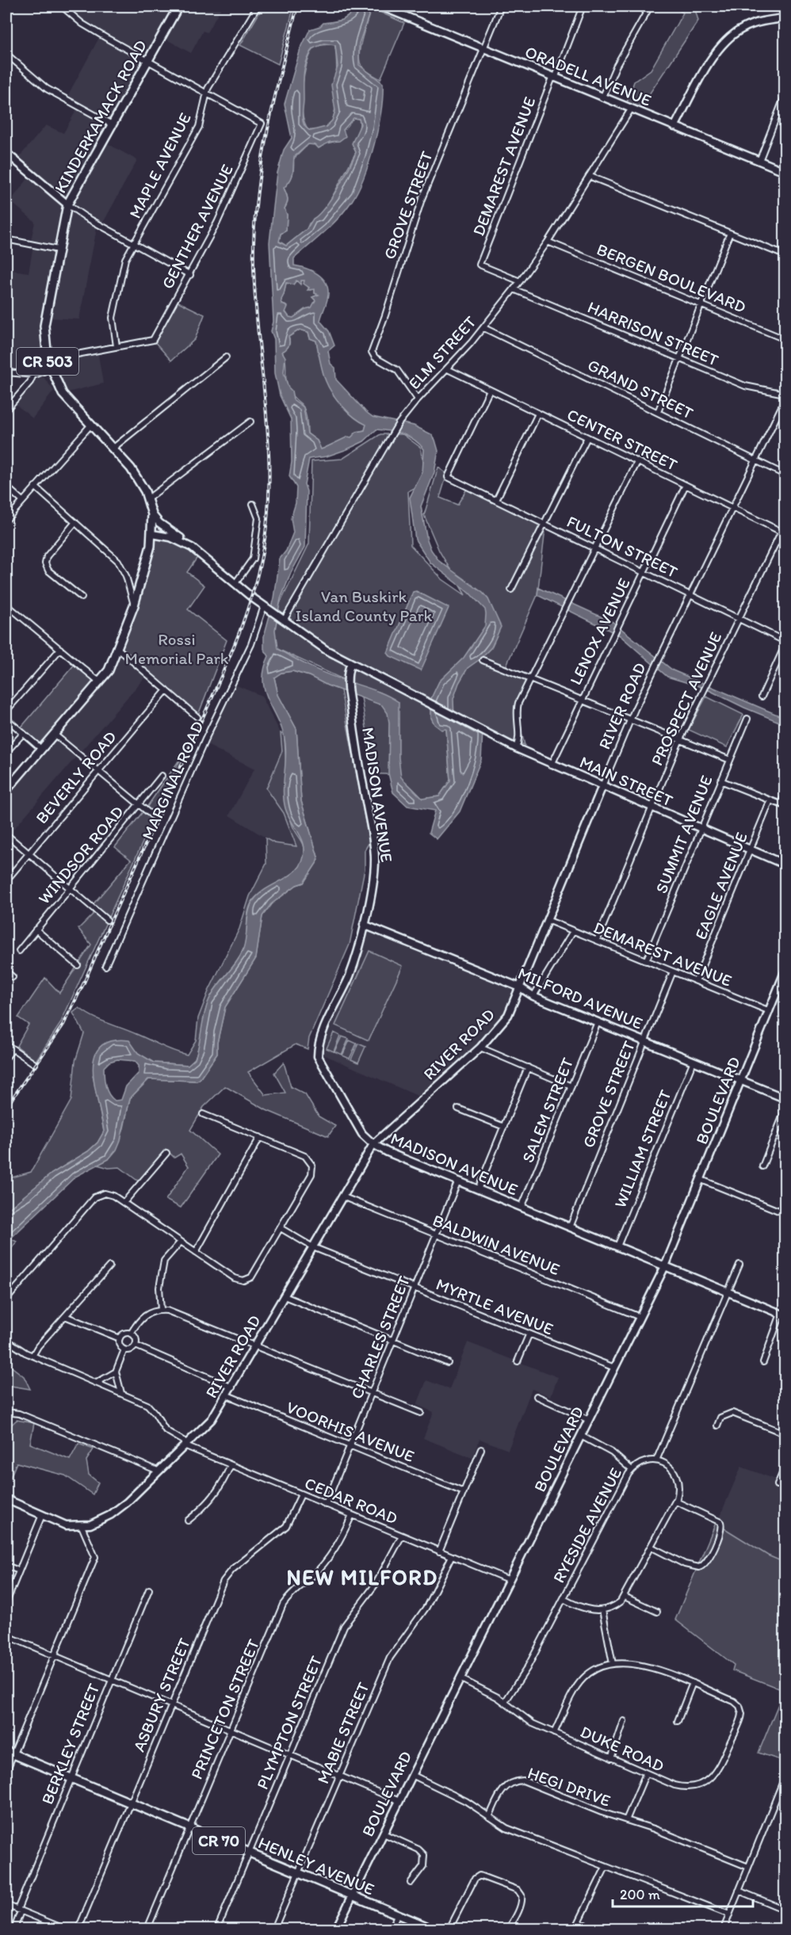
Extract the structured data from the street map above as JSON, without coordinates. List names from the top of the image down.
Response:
{
  "streets": {
    "main road": [
      "KINDERKAMACK ROAD",
      "CR 503",
      "CR 70",
      "HENLEY AVENUE"
    ],
    "street": [
      "ORADELL AVENUE",
      "MAPLE AVENUE",
      "DEMAREST AVENUE",
      "GROVE STREET",
      "GENTHER AVENUE",
      "BERGEN BOULEVARD",
      "HARRISON STREET",
      "ELM STREET",
      "GRAND STREET",
      "CENTER STREET",
      "FULTON STREET",
      "LENOX AVENUE",
      "PROSPECT AVENUE",
      "RIVER ROAD",
      "BEVERLY ROAD",
      "MARGINAL ROAD",
      "MAIN STREET",
      "MADISON AVENUE",
      "SUMMIT AVENUE",
      "WINDSOR ROAD",
      "EAGLE AVENUE",
      "MILFORD AVENUE",
      "BOULEVARD",
      "SALEM STREET",
      "WILLIAM STREET",
      "BALDWIN AVENUE",
      "MYRTLE AVENUE",
      "CHARLES STREET",
      "VOORHIS AVENUE",
      "CEDAR ROAD",
      "RYESIDE AVENUE",
      "ASBURY STREET",
      "PRINCETON STREET",
      "PLYMPTON STREET",
      "MABIE STREET",
      "BERKLEY STREET",
      "DUKE ROAD",
      "HEGI DRIVE"
    ]
  },
  "crossings": [
    ["ORADELL AVENUE", "DEMAREST AVENUE"],
    ["ORADELL AVENUE", "GROVE STREET"],
    ["ORADELL AVENUE", "ELM STREET"],
    ["MAPLE AVENUE", "GENTHER AVENUE"],
    ["DEMAREST AVENUE", "GROVE STREET"],
    ["DEMAREST AVENUE", "ELM STREET"],
    ["DEMAREST AVENUE", "PROSPECT AVENUE"],
    ["DEMAREST AVENUE", "RIVER ROAD"],
    ["DEMAREST AVENUE", "SUMMIT AVENUE"],
    ["DEMAREST AVENUE", "EAGLE AVENUE"],
    ["DEMAREST AVENUE", "BOULEVARD"],
    ["GROVE STREET", "ELM STREET"],
    ["GROVE STREET", "MADISON AVENUE"],
    ["GROVE STREET", "MILFORD AVENUE"],
    ["BERGEN BOULEVARD", "ELM STREET"],
    ["HARRISON STREET", "ELM STREET"],
    ["ELM STREET", "GRAND STREET"],
    ["ELM STREET", "CENTER STREET"],
    ["ELM STREET", "MAIN STREET"],
    ["GRAND STREET", "RIVER ROAD"],
    ["CENTER STREET", "FULTON STREET"],
    ["CENTER STREET", "LENOX AVENUE"],
    ["CENTER STREET", "PROSPECT AVENUE"],
    ["CENTER STREET", "RIVER ROAD"],
    ["FULTON STREET", "LENOX AVENUE"],
    ["FULTON STREET", "PROSPECT AVENUE"],
    ["FULTON STREET", "RIVER ROAD"],
    ["LENOX AVENUE", "MAIN STREET"],
    ["PROSPECT AVENUE", "MAIN STREET"],
    ["RIVER ROAD", "MAIN STREET"],
    ["RIVER ROAD", "MADISON AVENUE"],
    ["RIVER ROAD", "MILFORD AVENUE"],
    ["RIVER ROAD", "BALDWIN AVENUE"],
    ["RIVER ROAD", "MYRTLE AVENUE"],
    ["RIVER ROAD", "VOORHIS AVENUE"],
    ["RIVER ROAD", "CEDAR ROAD"],
    ["MARGINAL ROAD", "MAIN STREET"],
    ["MAIN STREET", "MADISON AVENUE"],
    ["MAIN STREET", "SUMMIT AVENUE"],
    ["MAIN STREET", "EAGLE AVENUE"],
    ["MADISON AVENUE", "MILFORD AVENUE"],
    ["MADISON AVENUE", "BOULEVARD"],
    ["MADISON AVENUE", "SALEM STREET"],
    ["MADISON AVENUE", "WILLIAM STREET"],
    ["MADISON AVENUE", "CHARLES STREET"],
    ["MILFORD AVENUE", "BOULEVARD"],
    ["MILFORD AVENUE", "SALEM STREET"],
    ["MILFORD AVENUE", "WILLIAM STREET"],
    ["BOULEVARD", "BALDWIN AVENUE"],
    ["BOULEVARD", "MYRTLE AVENUE"],
    ["BOULEVARD", "CEDAR ROAD"],
    ["BOULEVARD", "DUKE ROAD"],
    ["BOULEVARD", "HENLEY AVENUE"],
    ["BALDWIN AVENUE", "CHARLES STREET"],
    ["MYRTLE AVENUE", "CHARLES STREET"],
    ["CHARLES STREET", "VOORHIS AVENUE"],
    ["CHARLES STREET", "CEDAR ROAD"],
    ["CEDAR ROAD", "ASBURY STREET"],
    ["CEDAR ROAD", "PRINCETON STREET"],
    ["CEDAR ROAD", "PLYMPTON STREET"],
    ["CEDAR ROAD", "MABIE STREET"],
    ["RYESIDE AVENUE", "DUKE ROAD"],
    ["ASBURY STREET", "HENLEY AVENUE"],
    ["PRINCETON STREET", "HENLEY AVENUE"],
    ["PLYMPTON STREET", "HENLEY AVENUE"],
    ["MABIE STREET", "HENLEY AVENUE"],
    ["BERKLEY STREET", "HENLEY AVENUE"]
  ],
  "districts": ["NEW MILFORD"],
  "parks": ["Van Buskirk Island County Park", "Rossi Memorial Park"],
  "scale_bar": "200 m"
}
